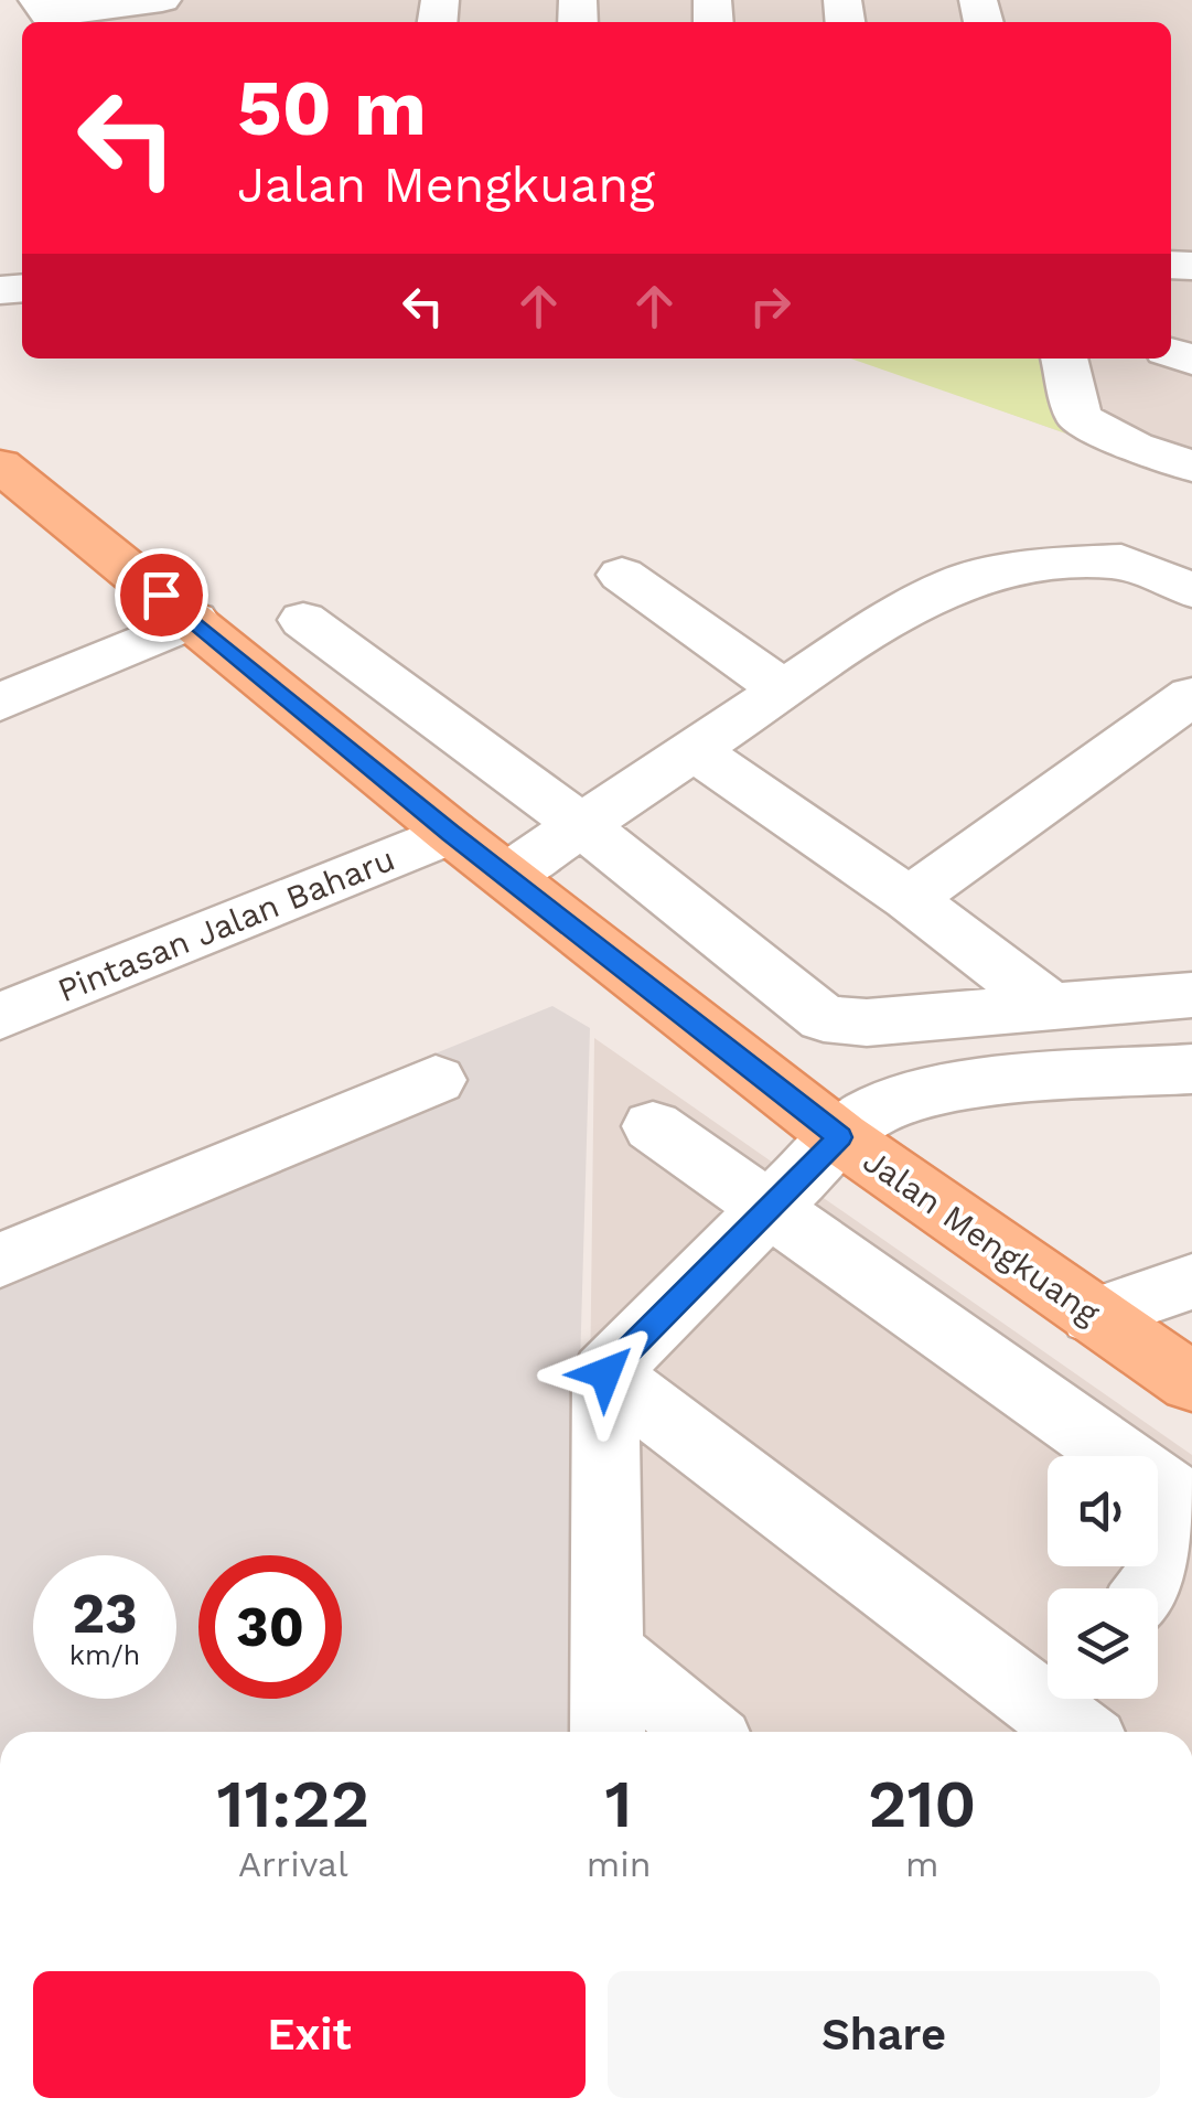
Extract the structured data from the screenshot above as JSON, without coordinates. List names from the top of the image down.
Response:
{
  "streets": {
    "main road": ["Jalan Mengkuang"],
    "street": ["Pintasan Jalan Baharu"]
  },
  "crossings": [
    ["Pintasan Jalan Baharu", "Jalan Mengkuang"]
  ],
  "page": {
    "turn": ["50 m", "Jalan Mengkuang"],
    "speed": "23 km/h",
    "limit": "30",
    "eta": [
      "11:22",
      "Arrival",
      "1",
      "min",
      "210",
      "m"
    ],
    "buttons": ["Exit", "Share"]
  }
}
